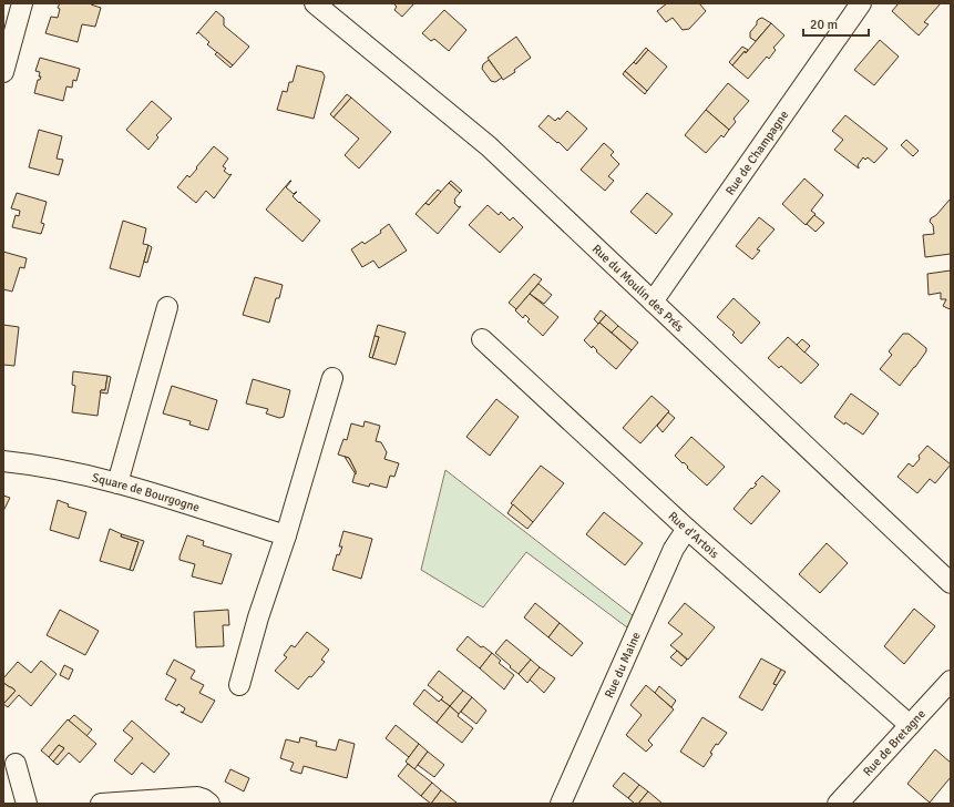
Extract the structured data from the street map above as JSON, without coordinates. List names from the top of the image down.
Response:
{
  "streets": {
    "street": [
      "Rue de Champagne",
      "Rue du Moulin des Prés",
      "Square de Bourgogne",
      "Rue d'Artois",
      "Rue du Maine",
      "Rue de Bretagne"
    ]
  },
  "crossings": [
    ["Rue de Champagne", "Rue du Moulin des Prés"],
    ["Rue d'Artois", "Rue du Maine"],
    ["Rue d'Artois", "Rue de Bretagne"]
  ],
  "scale_bar": "20 m"
}
